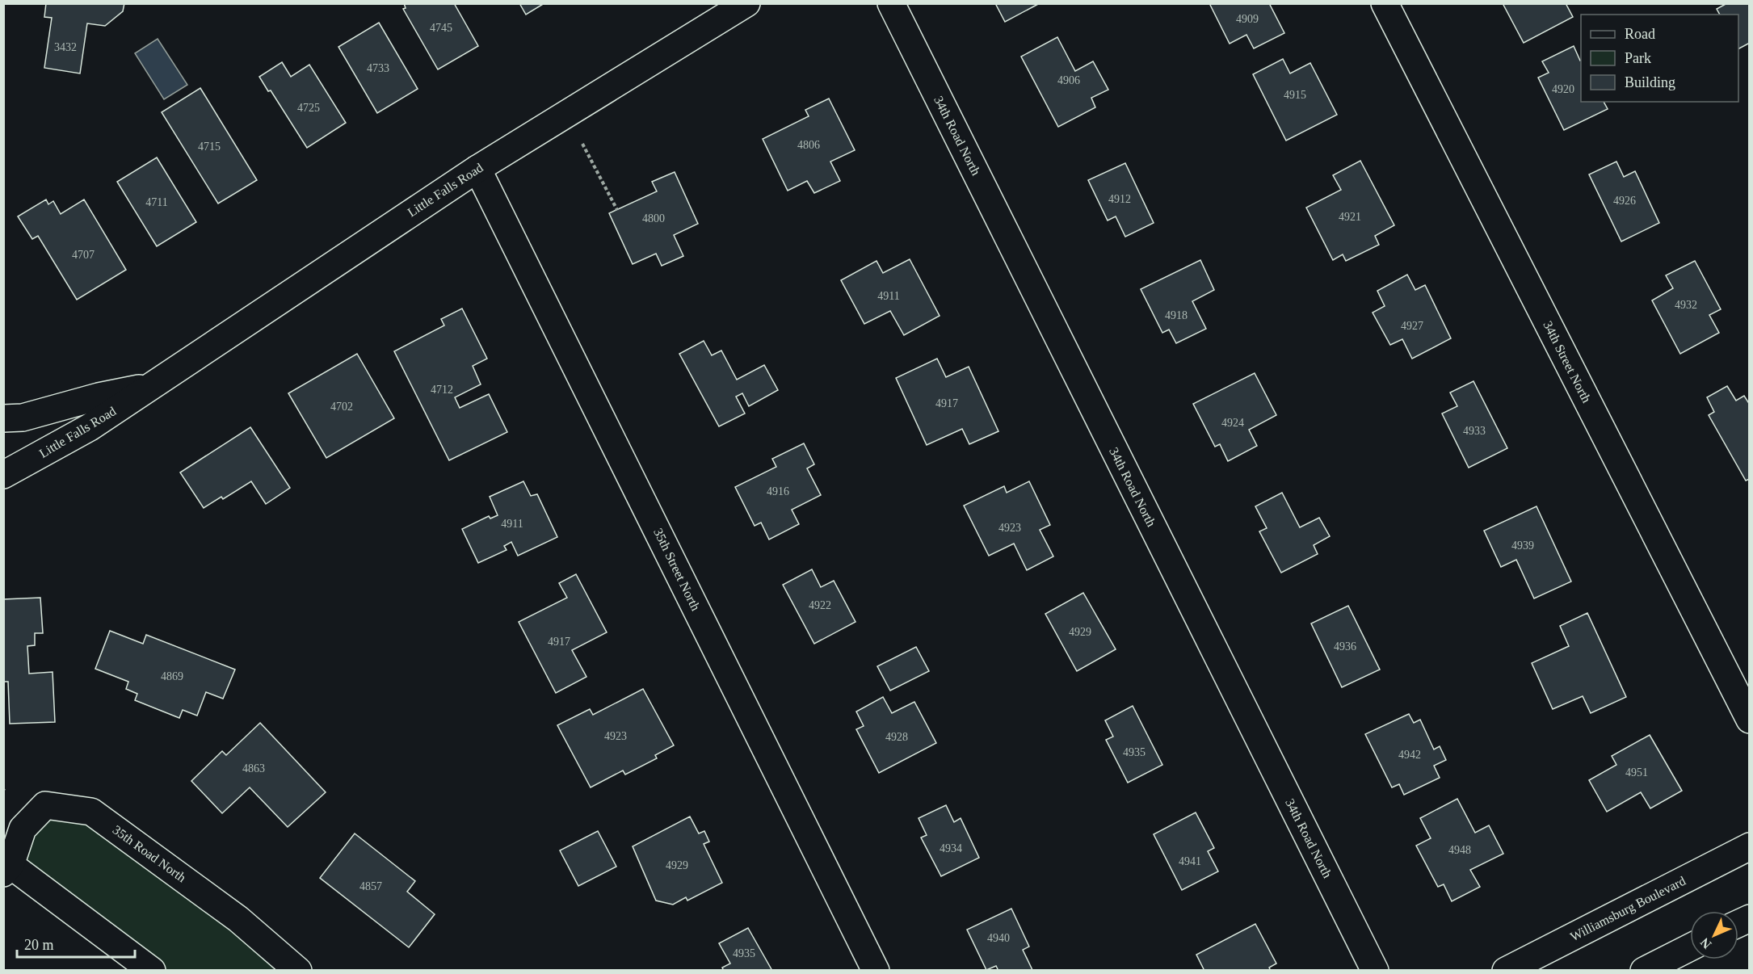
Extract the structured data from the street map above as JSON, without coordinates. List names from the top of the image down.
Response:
{
  "streets": {
    "street": [
      "34th Road North",
      "Little Falls Road",
      "34th Street North",
      "35th Street North",
      "35th Road North",
      "Williamsburg Boulevard"
    ]
  },
  "crossings": [
    ["Little Falls Road", "35th Street North"]
  ],
  "house_numbers": [
    "4909",
    "4745",
    "3432",
    "4733",
    "4906",
    "4920",
    "4915",
    "4725",
    "4806",
    "4715",
    "4912",
    "4926",
    "4711",
    "4921",
    "4800",
    "4707",
    "4911",
    "4932",
    "4918",
    "4927",
    "4712",
    "4917",
    "4702",
    "4924",
    "4933",
    "4916",
    "4911",
    "4923",
    "4939",
    "4922",
    "4929",
    "4917",
    "4936",
    "4869",
    "4923",
    "4928",
    "4935",
    "4942",
    "4863",
    "4951",
    "4934",
    "4948",
    "4941",
    "4929",
    "4857",
    "4940",
    "4935"
  ],
  "legend": ["Road", "Park", "Building"],
  "scale_bar": "20 m",
  "north": "bottom left"
}
